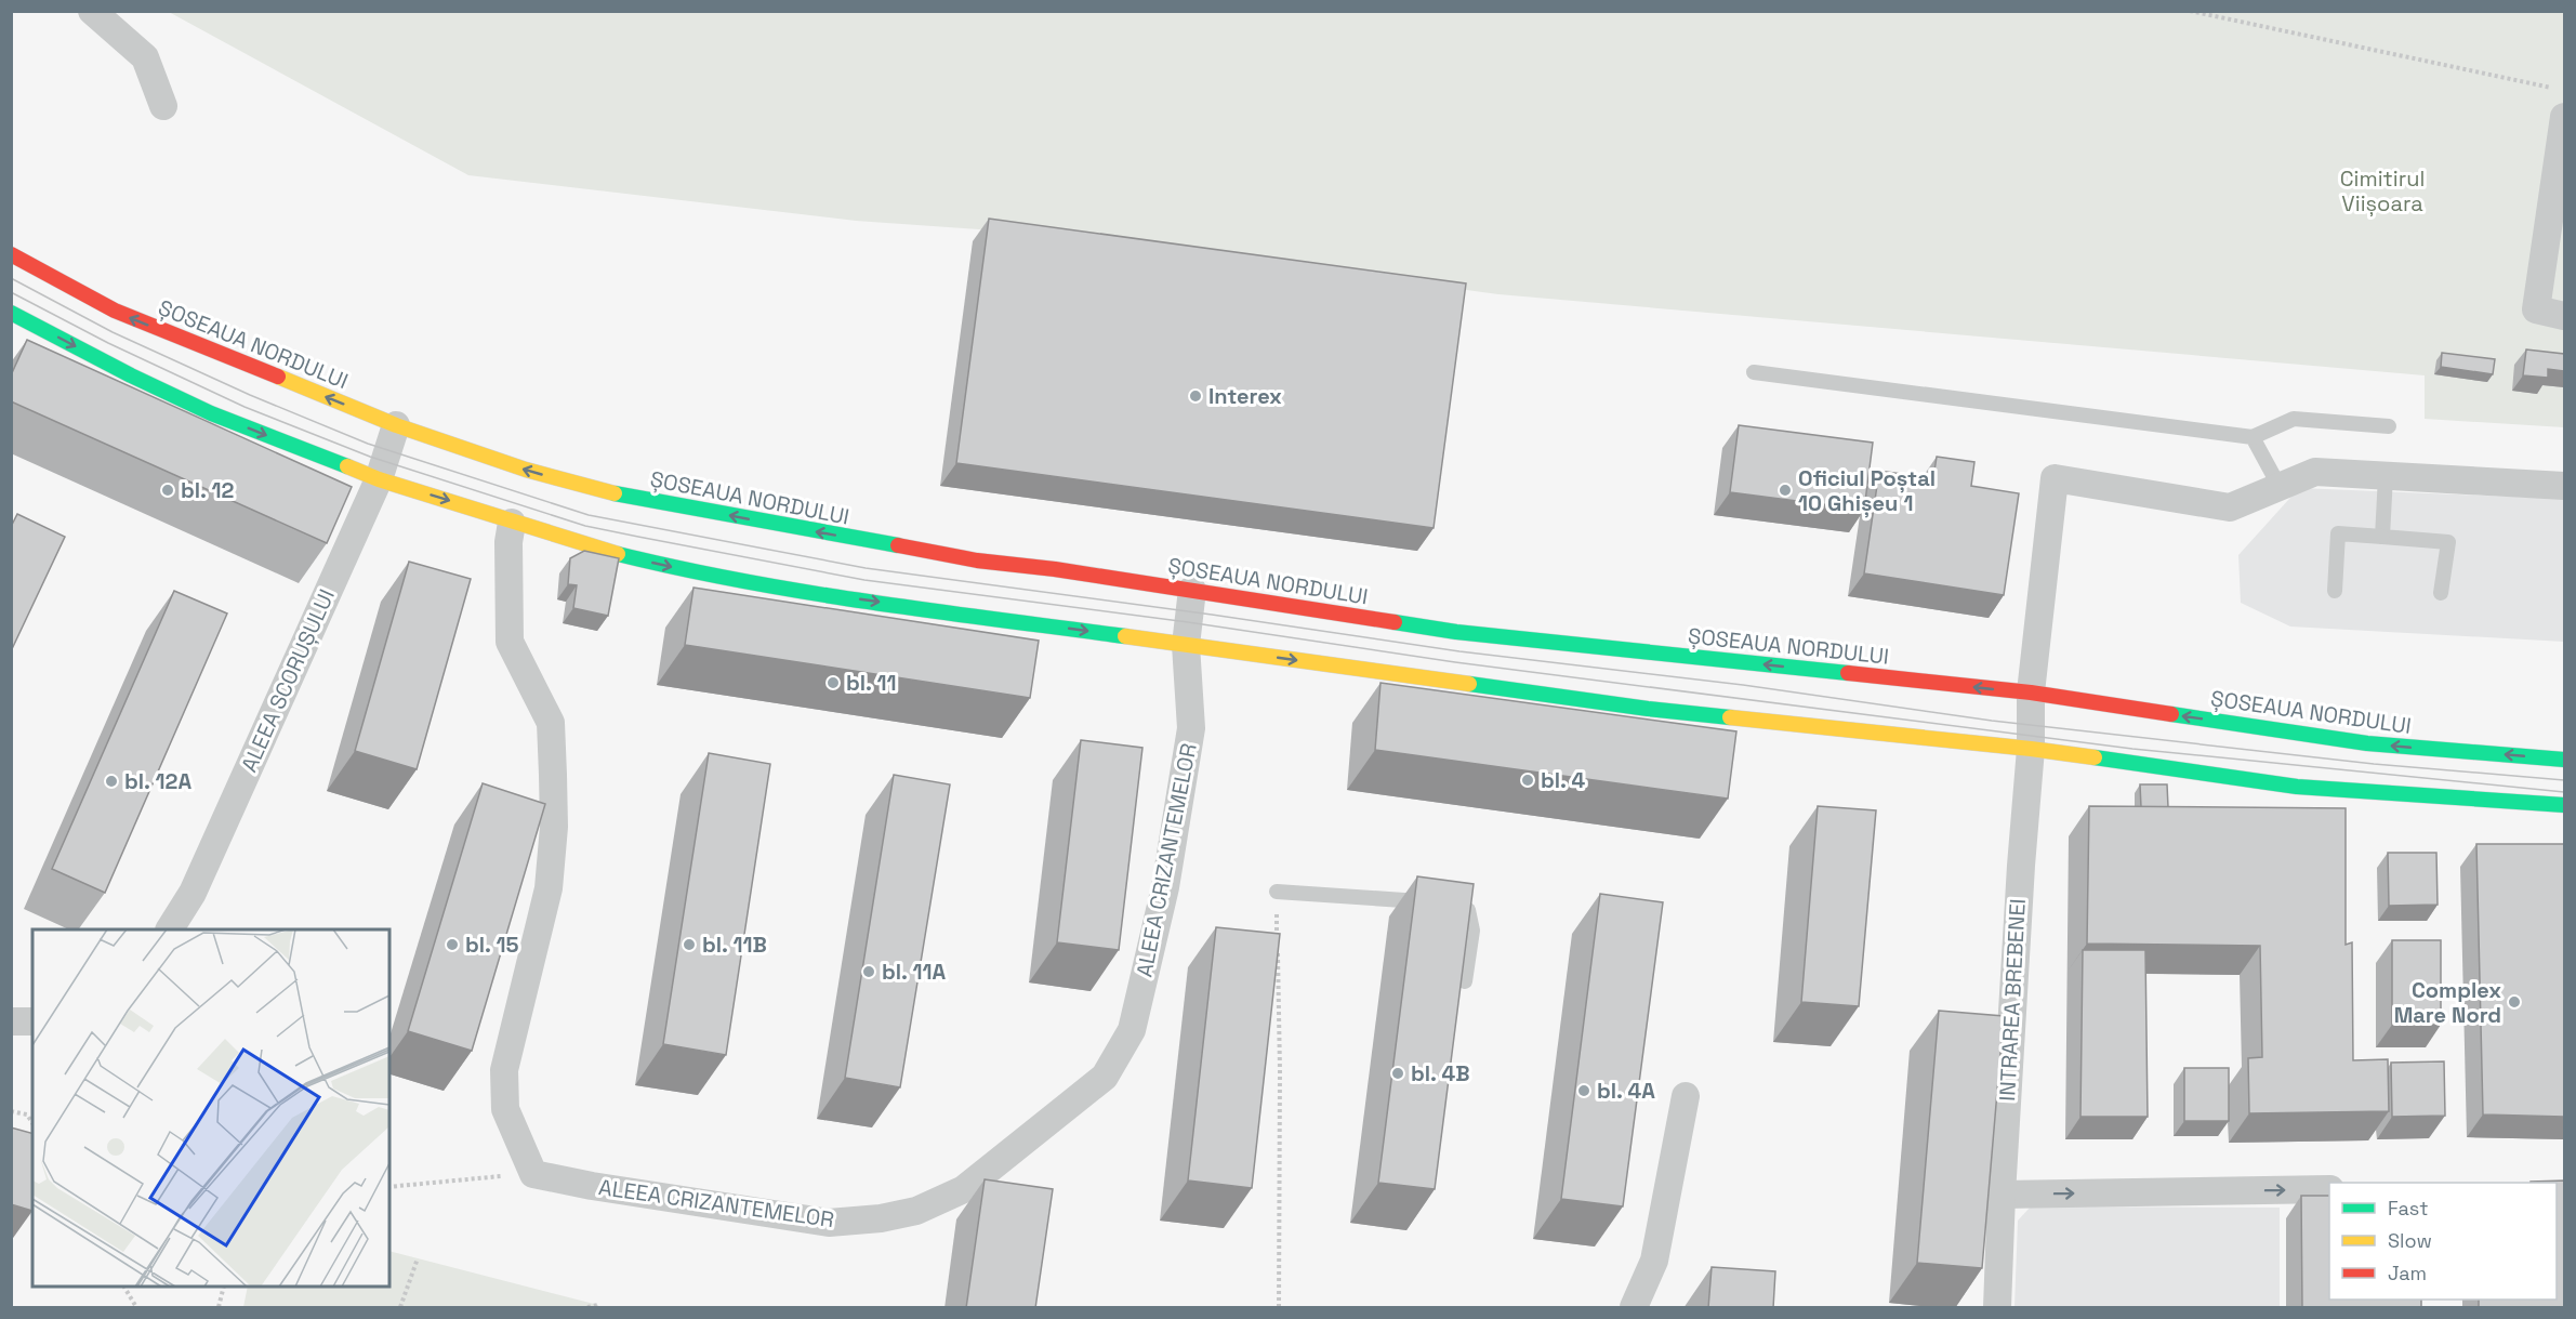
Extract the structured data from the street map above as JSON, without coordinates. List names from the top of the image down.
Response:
{
  "streets": {
    "main road": ["ȘOSEAUA NORDULUI"],
    "street": ["ALEEA SCORUȘULUI", "ALEEA CRIZANTEMELOR", "INTRAREA BREBENEI"]
  },
  "crossings": [
    ["ȘOSEAUA NORDULUI", "ALEEA SCORUȘULUI"],
    ["ȘOSEAUA NORDULUI", "ALEEA CRIZANTEMELOR"],
    ["ȘOSEAUA NORDULUI", "INTRAREA BREBENEI"]
  ],
  "parks": ["Cimitirul Viișoara"],
  "places": [
    "Interex",
    "bl. 12",
    "Oficiul Poștal 10 Ghișeu 1",
    "bl. 11",
    "bl. 4",
    "bl. 12A",
    "bl. 15",
    "bl. 11B",
    "bl. 11A",
    "Complex Mare Nord",
    "bl. 4B",
    "bl. 4A"
  ],
  "legend": ["Fast", "Slow", "Jam"]
}
